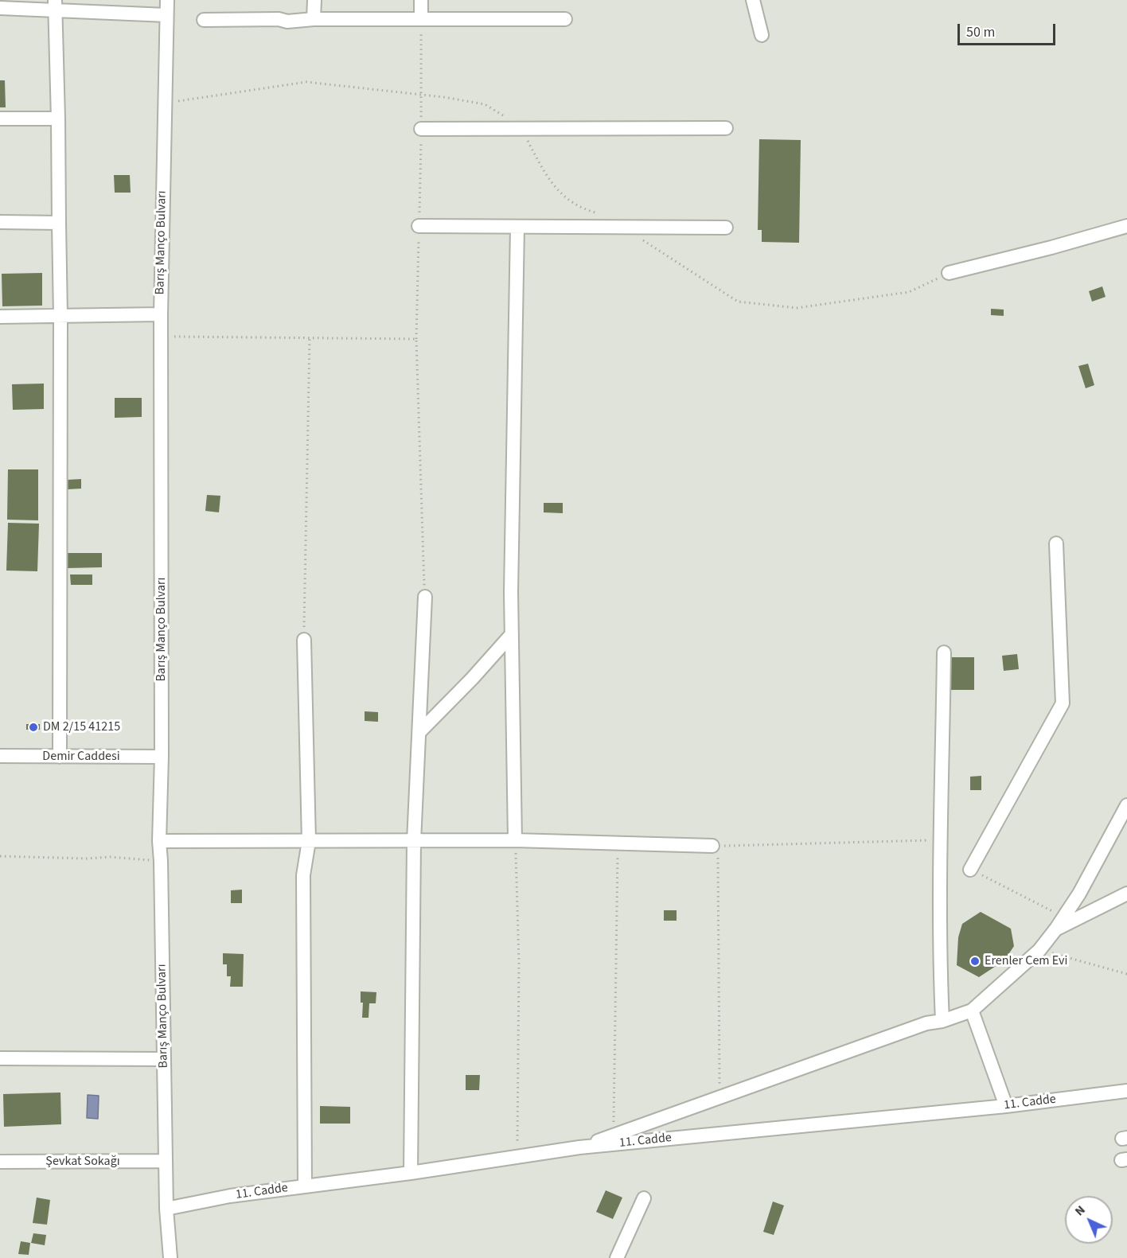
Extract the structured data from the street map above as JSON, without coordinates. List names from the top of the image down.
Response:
{
  "streets": {
    "street": [
      "Barış Manço Bulvarı",
      "Demir Caddesi",
      "11. Cadde",
      "Şevkat Sokağı"
    ]
  },
  "crossings": [
    ["Barış Manço Bulvarı", "Demir Caddesi"],
    ["Barış Manço Bulvarı", "11. Cadde"],
    ["Barış Manço Bulvarı", "Şevkat Sokağı"]
  ],
  "places": ["DM 2/15 41215", "Erenler Cem Evi"],
  "scale_bar": "50 m",
  "north": "top left"
}
